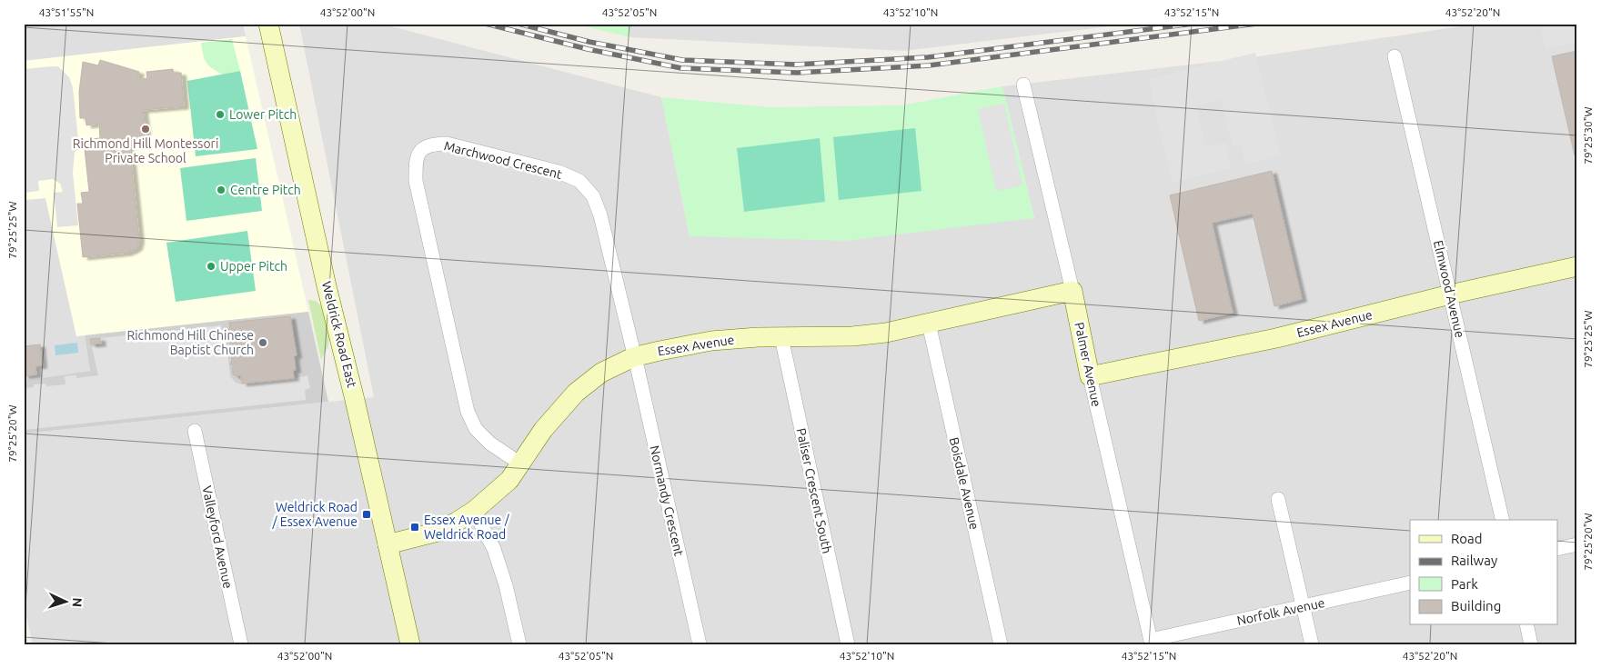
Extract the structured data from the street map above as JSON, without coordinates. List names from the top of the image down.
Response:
{
  "streets": {
    "street": [
      "Marchwood Crescent",
      "Elmwood Avenue",
      "Essex Avenue",
      "Weldrick Road East",
      "Palmer Avenue",
      "Boisdale Avenue",
      "Paliser Crescent South",
      "Normandy Crescent",
      "Valleyford Avenue",
      "Norfolk Avenue"
    ]
  },
  "crossings": [
    ["Marchwood Crescent", "Essex Avenue"],
    ["Marchwood Crescent", "Normandy Crescent"],
    ["Elmwood Avenue", "Essex Avenue"],
    ["Essex Avenue", "Weldrick Road East"],
    ["Essex Avenue", "Palmer Avenue"],
    ["Essex Avenue", "Boisdale Avenue"],
    ["Essex Avenue", "Paliser Crescent South"],
    ["Essex Avenue", "Normandy Crescent"],
    ["Palmer Avenue", "Norfolk Avenue"]
  ],
  "places": {
    "other": [
      "Lower Pitch",
      "Richmond Hill Montessori Private School",
      "Centre Pitch",
      "Upper Pitch",
      "Richmond Hill Chinese Baptist Church"
    ],
    "transit": ["Weldrick Road / Essex Avenue", "Essex Avenue / Weldrick Road"]
  },
  "legend": [
    "Road",
    "Railway",
    "Park",
    "Building"
  ],
  "north": "right",
  "coordinates": [
    "43°51'55\"N",
    "43°52'00\"N",
    "43°52'05\"N",
    "43°52'10\"N",
    "43°52'15\"N",
    "43°52'20\"N",
    "79°25'30\"W",
    "79°25'25\"W",
    "79°25'20\"W"
  ]
}
